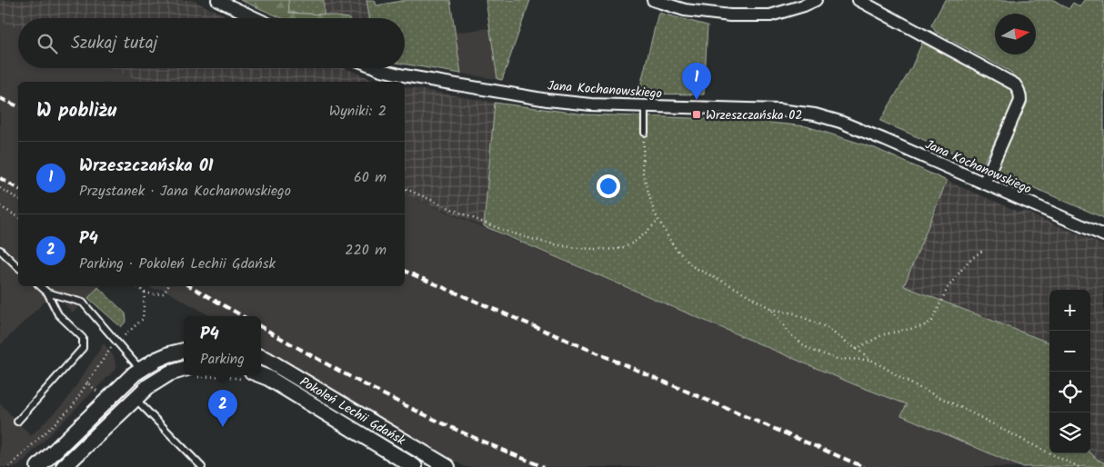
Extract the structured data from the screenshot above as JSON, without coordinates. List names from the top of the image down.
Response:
{
  "streets": {
    "street": ["Jana Kochanowskiego", "Pokoleń Lechii Gdańsk"]
  },
  "places": {
    "transit": ["Wrzeszczańska 02"]
  },
  "north": "right",
  "page": {
    "search": "Szukaj tutaj",
    "pins": ["1", "2"],
    "heading": ["W pobliżu", "Wyniki: 2"],
    "list": [
      {
        "mark": "1",
        "name": "Wrzeszczańska 01",
        "note": "Przystanek · Jana Kochanowskiego",
        "value": "60 m"
      },
      {
        "mark": "2",
        "name": "P4",
        "note": "Parking · Pokoleń Lechii Gdańsk",
        "value": "220 m"
      }
    ],
    "map_buttons": ["+", "−"],
    "popup": ["P4", "Parking"]
  }
}
